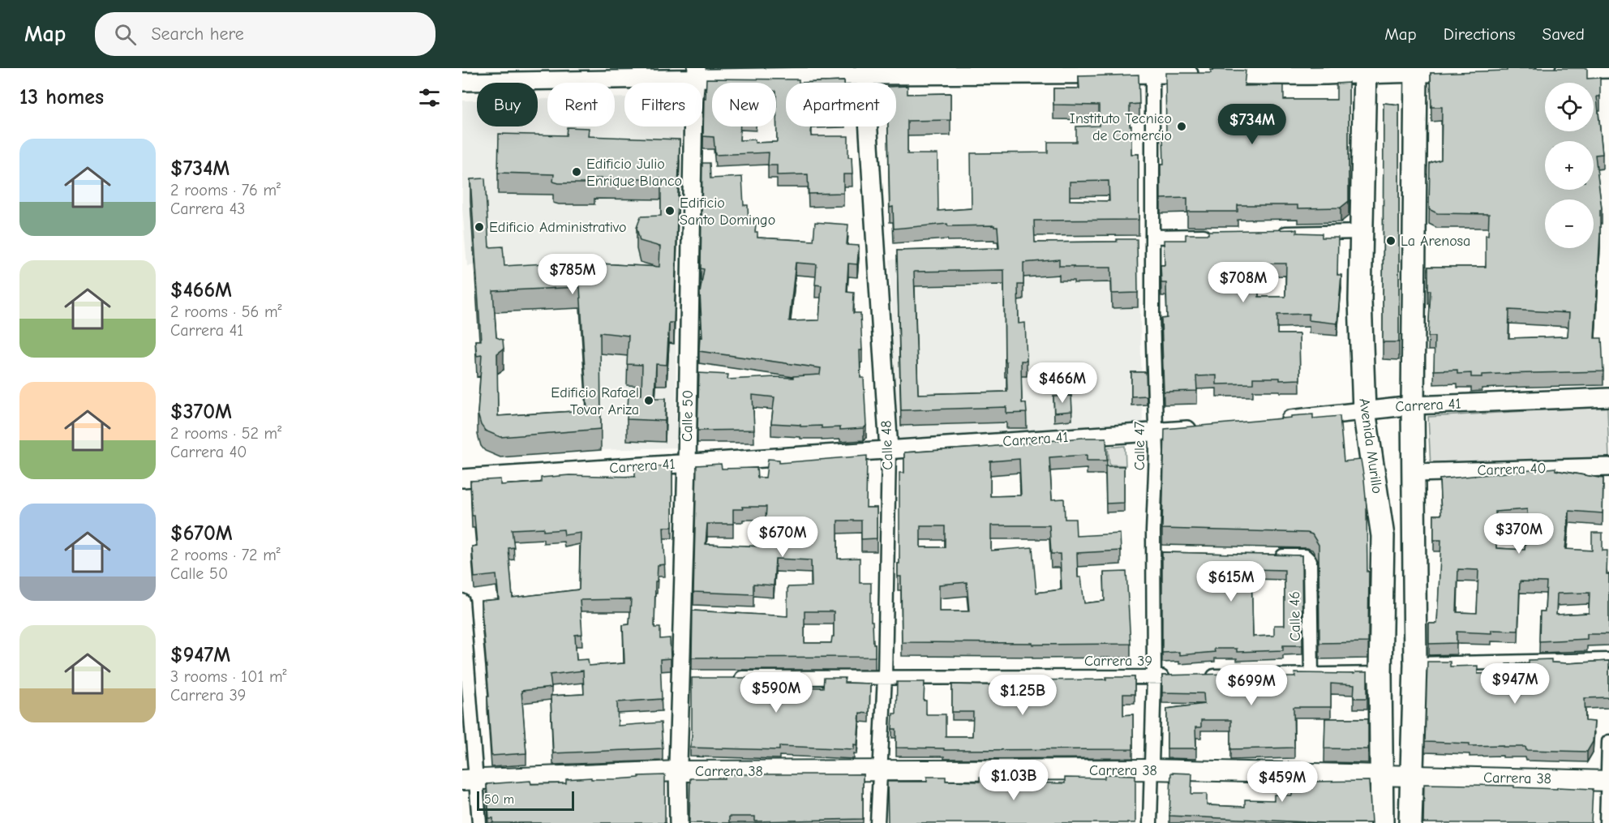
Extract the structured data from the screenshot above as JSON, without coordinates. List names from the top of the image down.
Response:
{
  "streets": {
    "main road": ["Avenida Murillo", "Carrera 38"],
    "street": [
      "Carrera 41",
      "Calle 50",
      "Calle 48",
      "Calle 47",
      "Carrera 40",
      "Calle 46",
      "Carrera 39"
    ]
  },
  "crossings": [
    ["Carrera 41", "Calle 50"],
    ["Carrera 41", "Calle 48"],
    ["Carrera 41", "Calle 47"],
    ["Carrera 41", "Avenida Murillo"],
    ["Calle 50", "Carrera 38"],
    ["Calle 48", "Carrera 39"],
    ["Calle 48", "Carrera 38"],
    ["Calle 47", "Carrera 39"],
    ["Calle 47", "Carrera 38"],
    ["Avenida Murillo", "Carrera 38"]
  ],
  "places": [
    "Instituto Tecnico de Comercio",
    "Edificio Julio Enrique Blanco",
    "Edificio Santo Domingo",
    "Edificio Administrativo",
    "La Arenosa",
    "Edificio Rafael Tovar Ariza"
  ],
  "scale_bar": "50 m",
  "page": {
    "header": "Map",
    "search": "Search here",
    "nav": ["Map", "Directions", "Saved"],
    "heading": "13 homes",
    "map_buttons": ["+", "−"],
    "chip": [
      "Buy",
      "Rent",
      "Filters",
      "New",
      "Apartment"
    ],
    "price": [
      "$734M",
      "$785M",
      "$708M",
      "$466M",
      "$370M",
      "$670M",
      "$615M",
      "$947M",
      "$699M",
      "$590M",
      "$1.25B",
      "$1.03B",
      "$459M"
    ],
    "list": [
      {
        "name": "$734M",
        "note": "2 rooms · 76 m² · Carrera 43"
      },
      {
        "name": "$466M",
        "note": "2 rooms · 56 m² · Carrera 41"
      },
      {
        "name": "$370M",
        "note": "2 rooms · 52 m² · Carrera 40"
      },
      {
        "name": "$670M",
        "note": "2 rooms · 72 m² · Calle 50"
      },
      {
        "name": "$947M",
        "note": "3 rooms · 101 m² · Carrera 39"
      }
    ],
    "scale": "50 m"
  }
}
